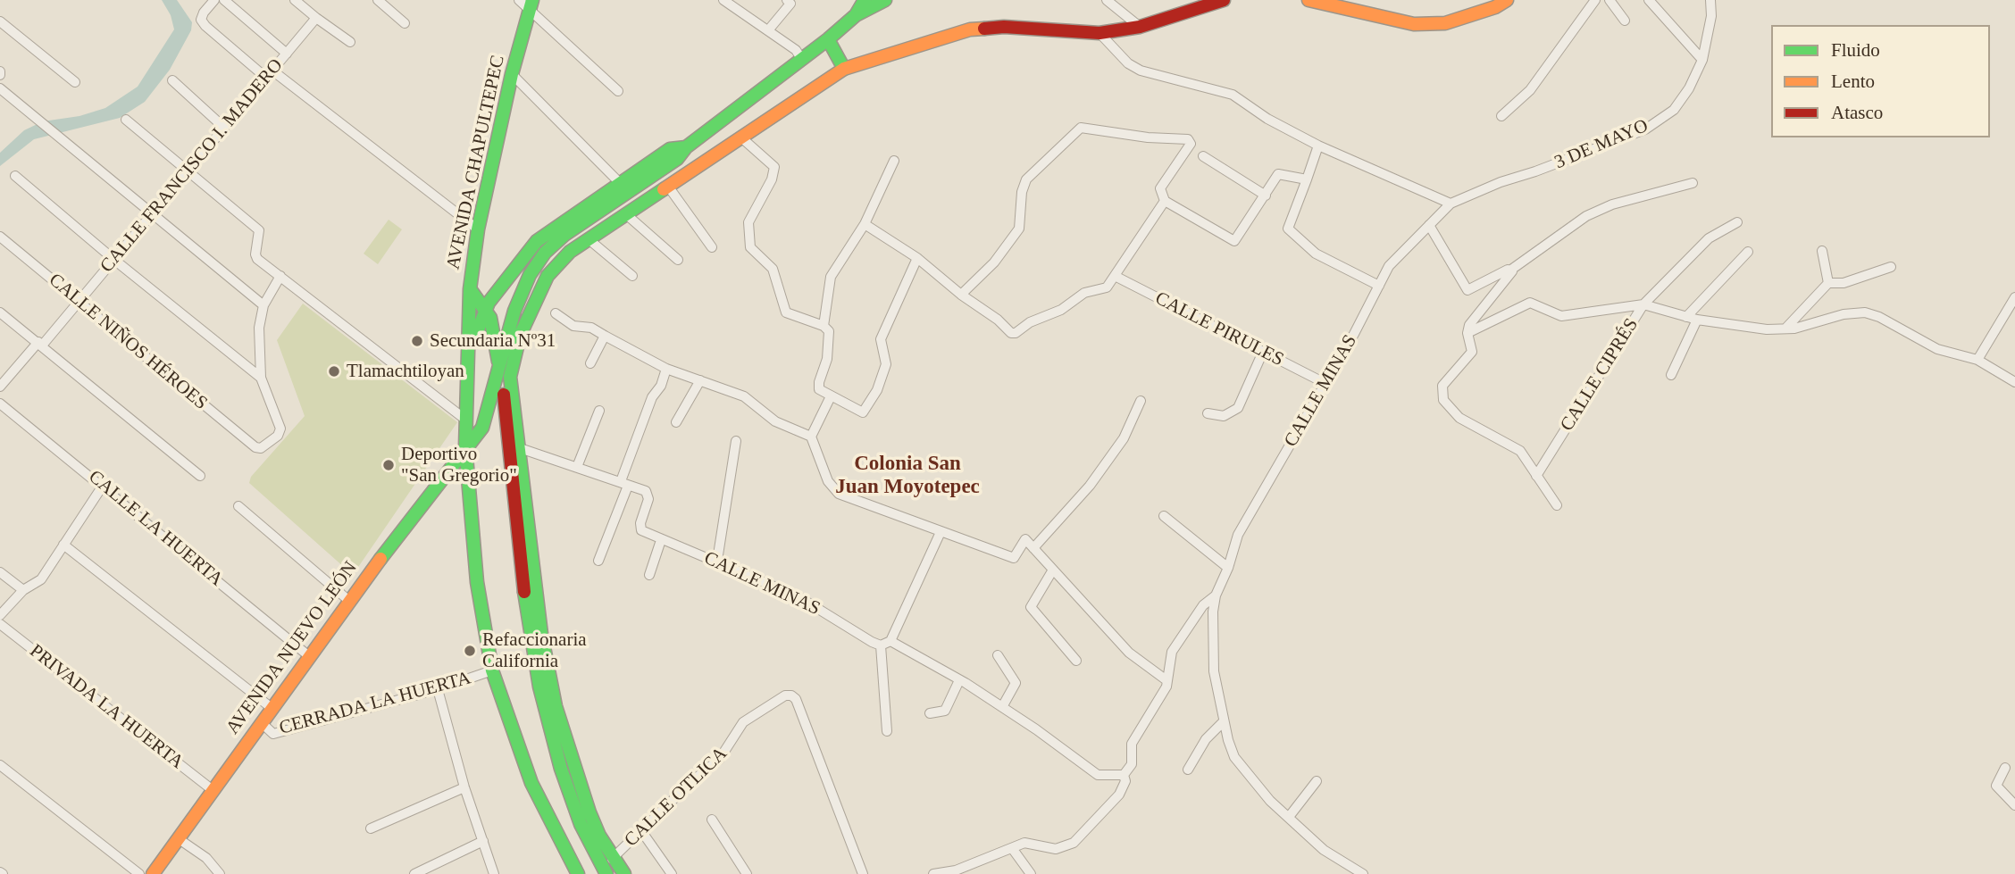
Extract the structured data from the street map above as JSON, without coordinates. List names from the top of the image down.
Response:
{
  "streets": {
    "main road": ["AVENIDA CHAPULTEPEC", "AVENIDA NUEVO LEÓN"],
    "street": [
      "3 DE MAYO",
      "CALLE FRANCISCO I. MADERO",
      "CALLE PIRULES",
      "CALLE NIÑOS HÉROES",
      "CALLE CIPRÉS",
      "CALLE MINAS",
      "CALLE LA HUERTA",
      "CERRADA LA HUERTA",
      "PRIVADA LA HUERTA",
      "CALLE OTLICA"
    ]
  },
  "crossings": [
    ["3 DE MAYO", "CALLE MINAS"],
    ["AVENIDA CHAPULTEPEC", "AVENIDA NUEVO LEÓN"],
    ["AVENIDA CHAPULTEPEC", "CERRADA LA HUERTA"],
    ["CALLE FRANCISCO I. MADERO", "CALLE NIÑOS HÉROES"],
    ["CALLE PIRULES", "CALLE MINAS"],
    ["CALLE LA HUERTA", "AVENIDA NUEVO LEÓN"],
    ["AVENIDA NUEVO LEÓN", "CERRADA LA HUERTA"],
    ["AVENIDA NUEVO LEÓN", "PRIVADA LA HUERTA"]
  ],
  "districts": ["Colonia San Juan Moyotepec"],
  "places": [
    "Secundaria Nº31",
    "Tlamachtiloyan",
    "Deportivo \"San Gregorio\"",
    "Refaccionaria California"
  ],
  "legend": ["Fluido", "Lento", "Atasco"]
}
